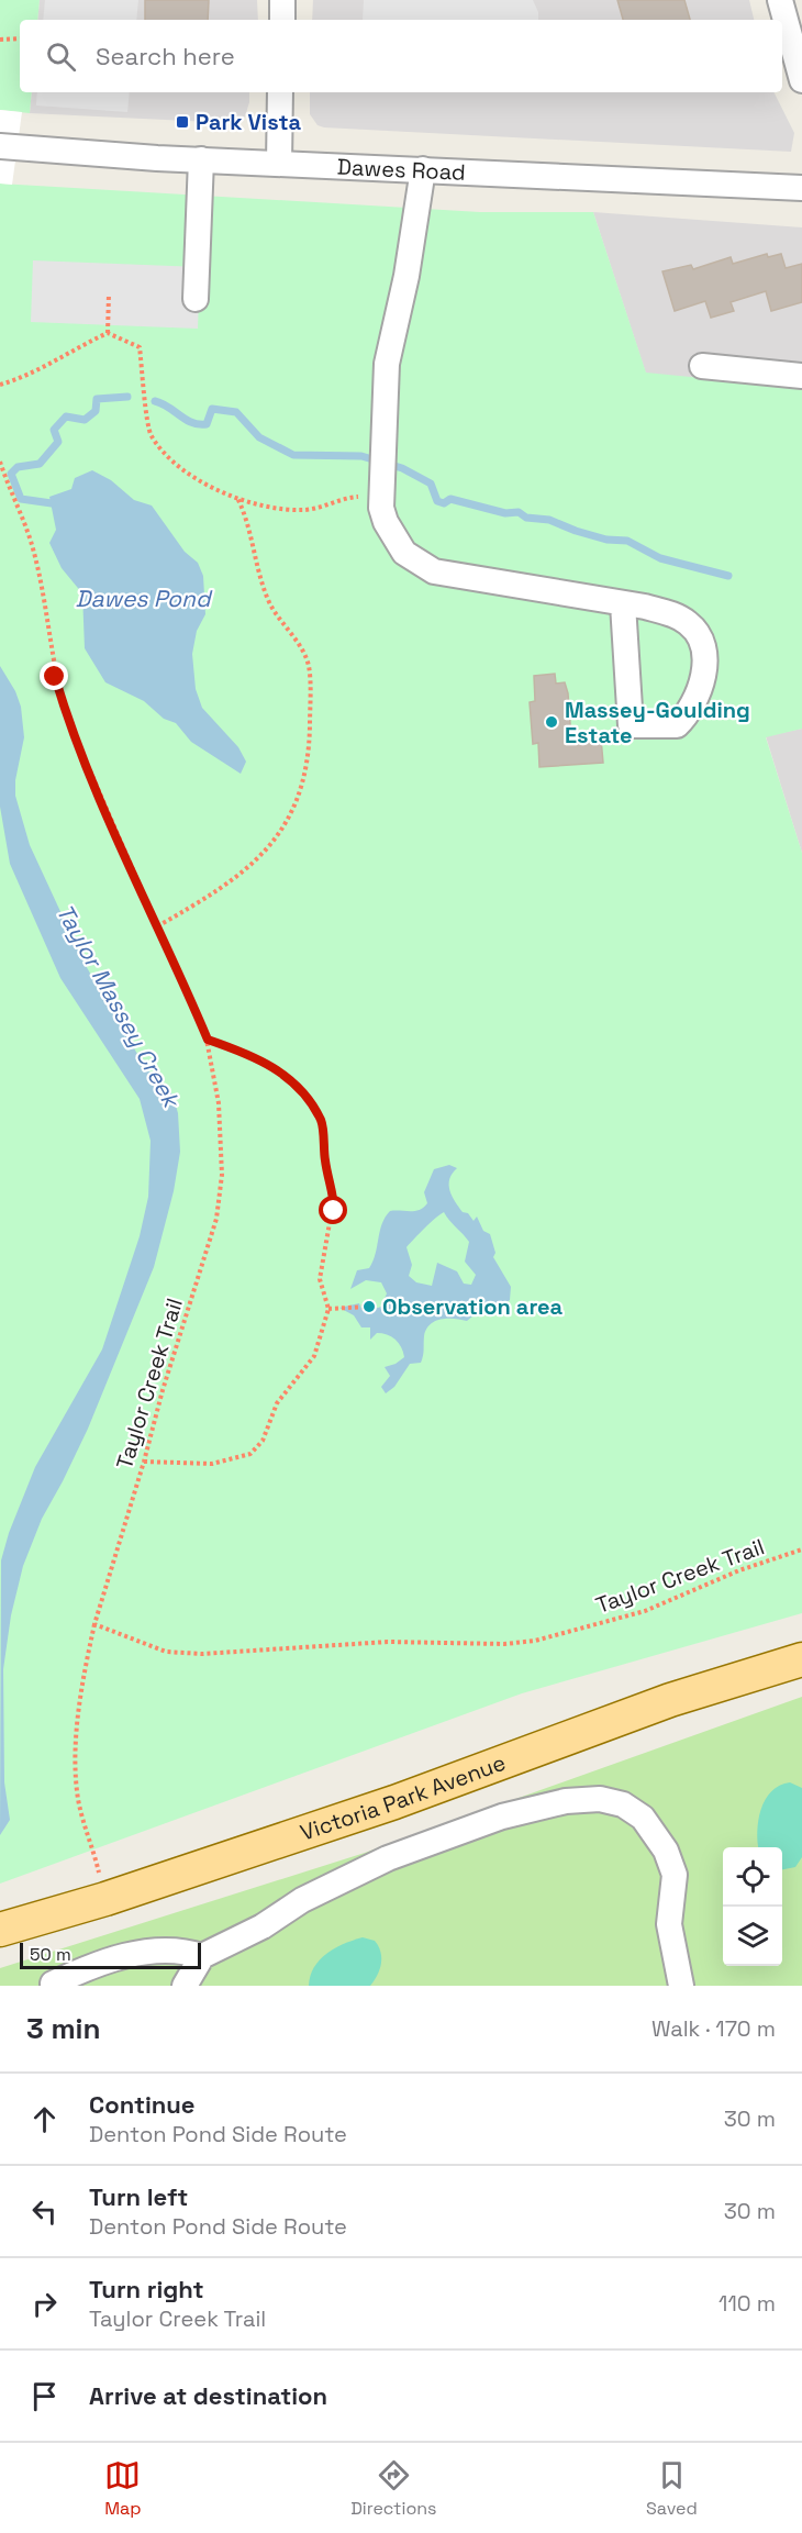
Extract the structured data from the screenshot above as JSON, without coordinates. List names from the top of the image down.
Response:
{
  "streets": {
    "main road": ["Victoria Park Avenue"],
    "street": ["Dawes Road"],
    "path": ["Taylor Creek Trail"]
  },
  "water": ["Dawes Pond", "Taylor Massey Creek"],
  "places": {
    "transit": ["Park Vista"],
    "other": ["Massey-Goulding Estate", "Observation area"]
  },
  "scale_bar": "50 m",
  "page": {
    "search": "Search here",
    "scale": "50 m",
    "heading": ["3 min", "Walk · 170 m"],
    "list": [
      ["Continue", "Denton Pond Side Route", "30 m"],
      ["Turn left", "Denton Pond Side Route", "30 m"],
      ["Turn right", "Taylor Creek Trail", "110 m"],
      "Arrive at destination"
    ],
    "nav": ["Map", "Directions", "Saved"]
  }
}
